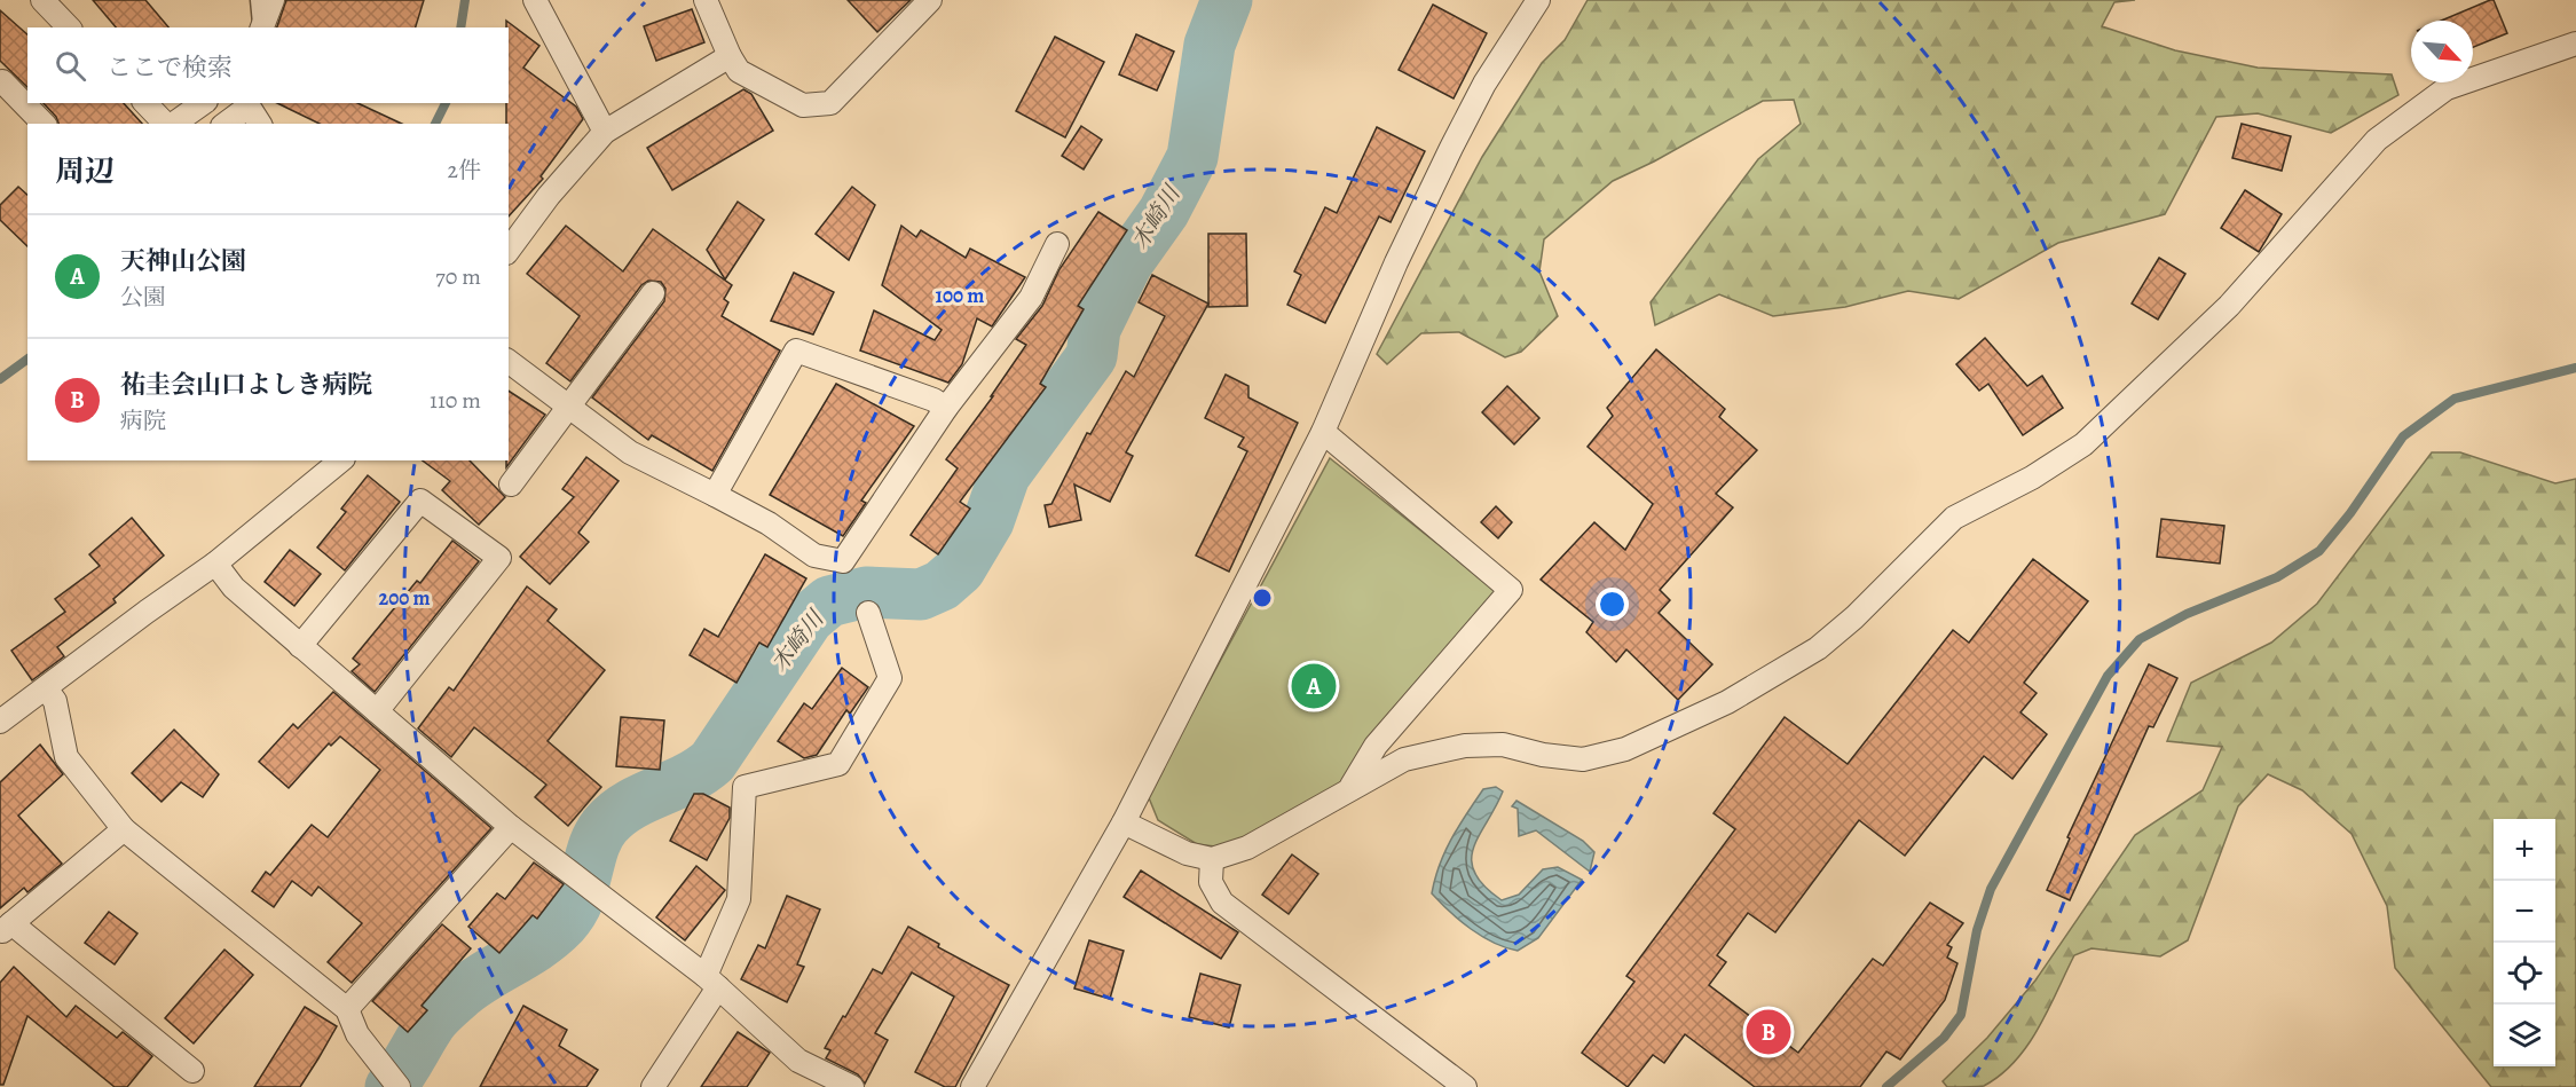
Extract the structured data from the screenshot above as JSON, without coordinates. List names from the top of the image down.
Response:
{
  "water": ["木崎川"],
  "north": "bottom right",
  "page": {
    "search": "ここで検索",
    "heading": ["周辺", "2件"],
    "list": [
      {
        "mark": "A",
        "name": "天神山公園",
        "note": "公園",
        "value": "70 m"
      },
      {
        "mark": "B",
        "name": "祐圭会山口よしき病院",
        "note": "病院",
        "value": "110 m"
      }
    ],
    "pins": ["A", "B"],
    "map_buttons": ["+", "−"]
  },
  "rings": ["100 m", "200 m"]
}
